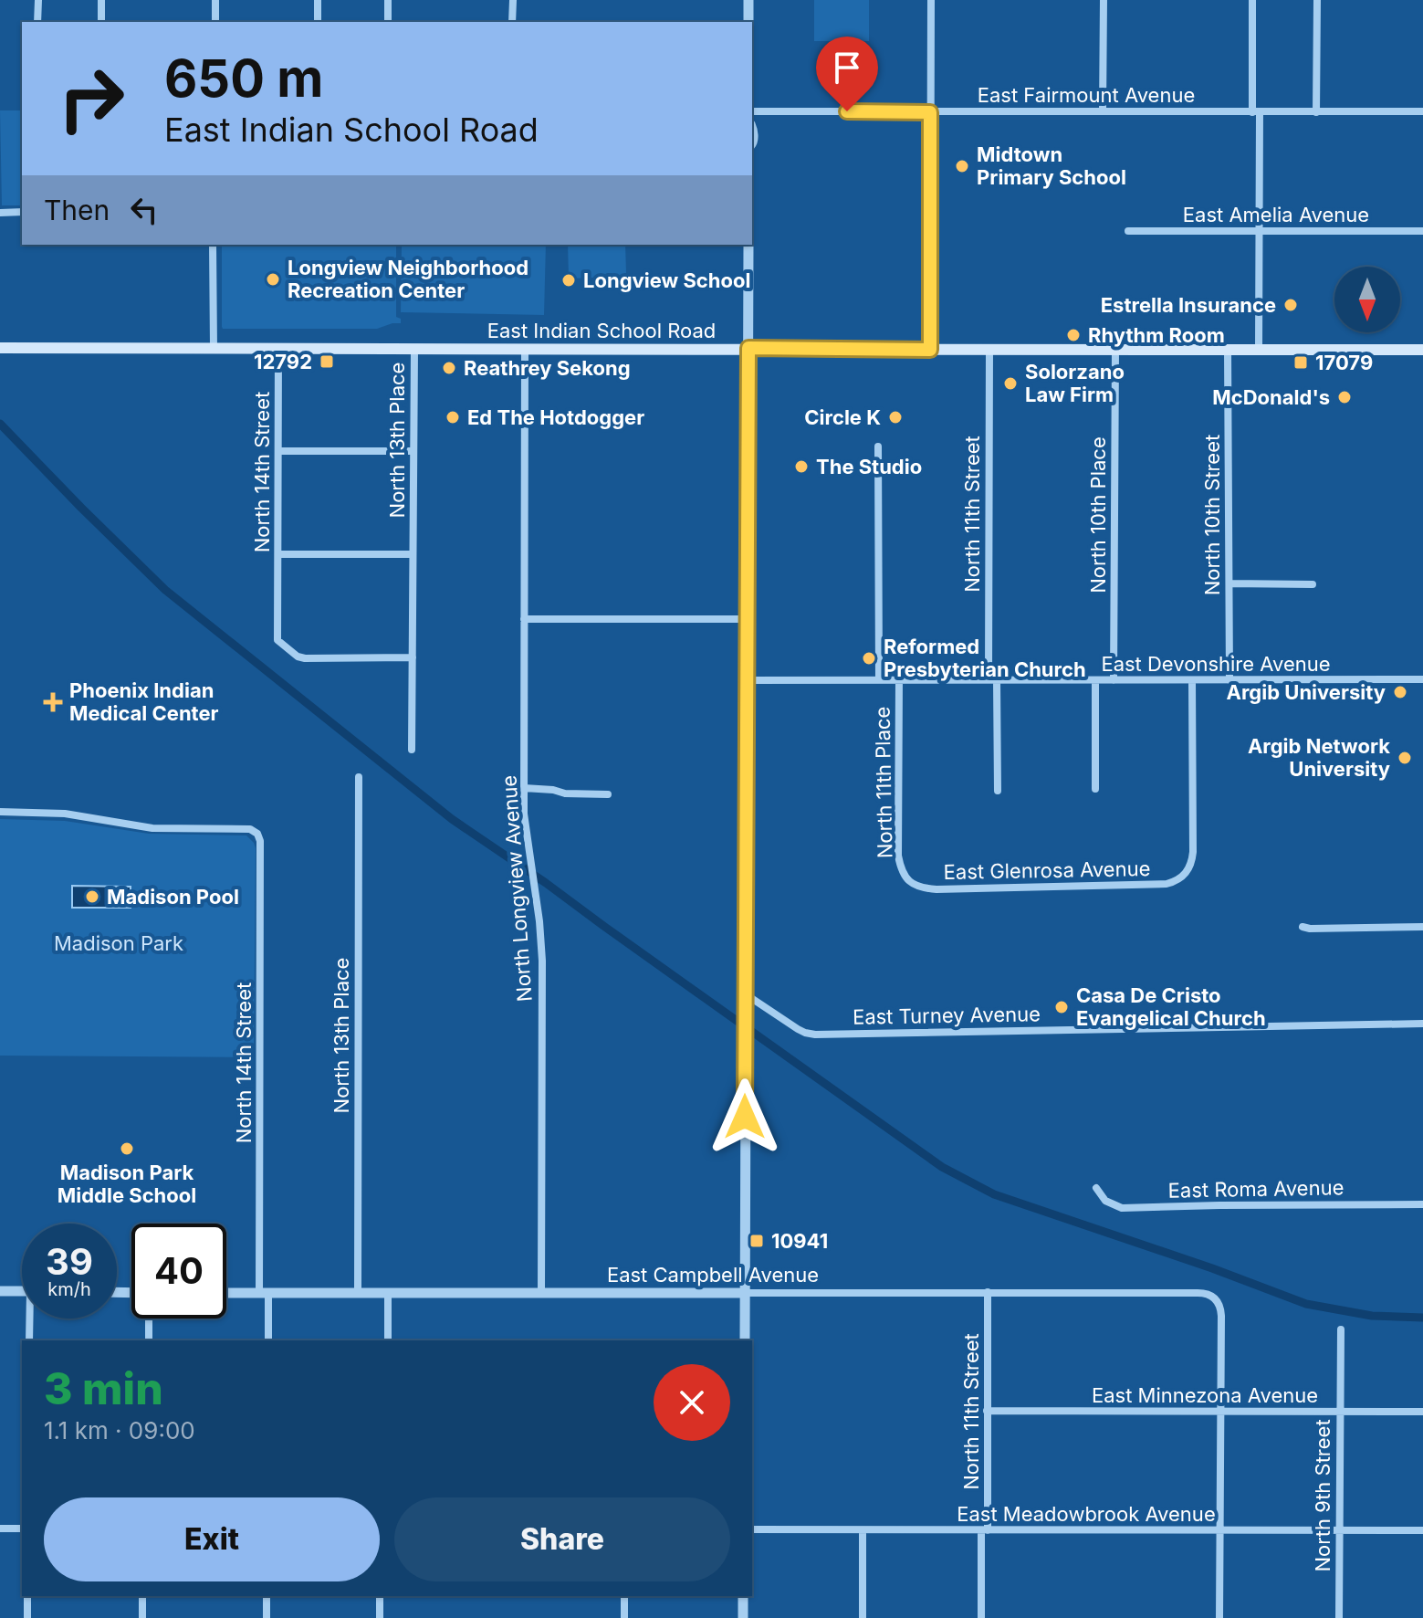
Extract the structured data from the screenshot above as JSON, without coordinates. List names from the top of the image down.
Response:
{
  "streets": {
    "main road": ["East Indian School Road"],
    "street": [
      "East Fairmount Avenue",
      "East Amelia Avenue",
      "North 13th Place",
      "North 14th Street",
      "North 11th Street",
      "North 10th Place",
      "North 10th Street",
      "East Devonshire Avenue",
      "North 11th Place",
      "East Glenrosa Avenue",
      "North Longview Avenue",
      "East Turney Avenue",
      "East Roma Avenue",
      "East Campbell Avenue",
      "East Minnezona Avenue",
      "North 9th Street",
      "East Meadowbrook Avenue"
    ]
  },
  "crossings": [
    ["East Indian School Road", "North 13th Place"],
    ["East Indian School Road", "North 14th Street"],
    ["East Indian School Road", "North 11th Street"],
    ["East Indian School Road", "North 10th Place"],
    ["East Indian School Road", "North 10th Street"],
    ["East Indian School Road", "North Longview Avenue"],
    ["North 13th Place", "North 14th Street"],
    ["North 13th Place", "East Campbell Avenue"],
    ["North 14th Street", "East Campbell Avenue"],
    ["North 11th Street", "East Devonshire Avenue"],
    ["North 11th Street", "East Campbell Avenue"],
    ["North 11th Street", "East Minnezona Avenue"],
    ["North 11th Street", "East Meadowbrook Avenue"],
    ["North 10th Place", "East Devonshire Avenue"],
    ["North 10th Street", "East Devonshire Avenue"],
    ["East Devonshire Avenue", "North 11th Place"],
    ["East Devonshire Avenue", "East Glenrosa Avenue"],
    ["North 11th Place", "East Glenrosa Avenue"],
    ["North Longview Avenue", "East Campbell Avenue"],
    ["East Campbell Avenue", "East Minnezona Avenue"],
    ["East Minnezona Avenue", "North 9th Street"],
    ["North 9th Street", "East Meadowbrook Avenue"]
  ],
  "parks": ["Madison Park"],
  "places": {
    "other": [
      "Midtown Primary School",
      "Longview Neighborhood Recreation Center",
      "Longview School",
      "Estrella Insurance",
      "Rhythm Room",
      "Reathrey Sekong",
      "Solorzano Law Firm",
      "McDonald's",
      "Ed The Hotdogger",
      "Circle K",
      "The Studio",
      "Reformed Presbyterian Church",
      "Argib University",
      "Argib Network University",
      "Madison Pool",
      "Casa De Cristo Evangelical Church",
      "Madison Park Middle School"
    ],
    "transit": ["12792", "17079", "10941"],
    "health": ["Phoenix Indian Medical Center"]
  },
  "north": "bottom",
  "page": {
    "turn": ["650 m", "East Indian School Road"],
    "then": "Then",
    "speed": "39 km/h",
    "limit": "40",
    "heading": ["3 min", "1.1 km · 09:00"],
    "buttons": ["Exit", "Share"]
  }
}
